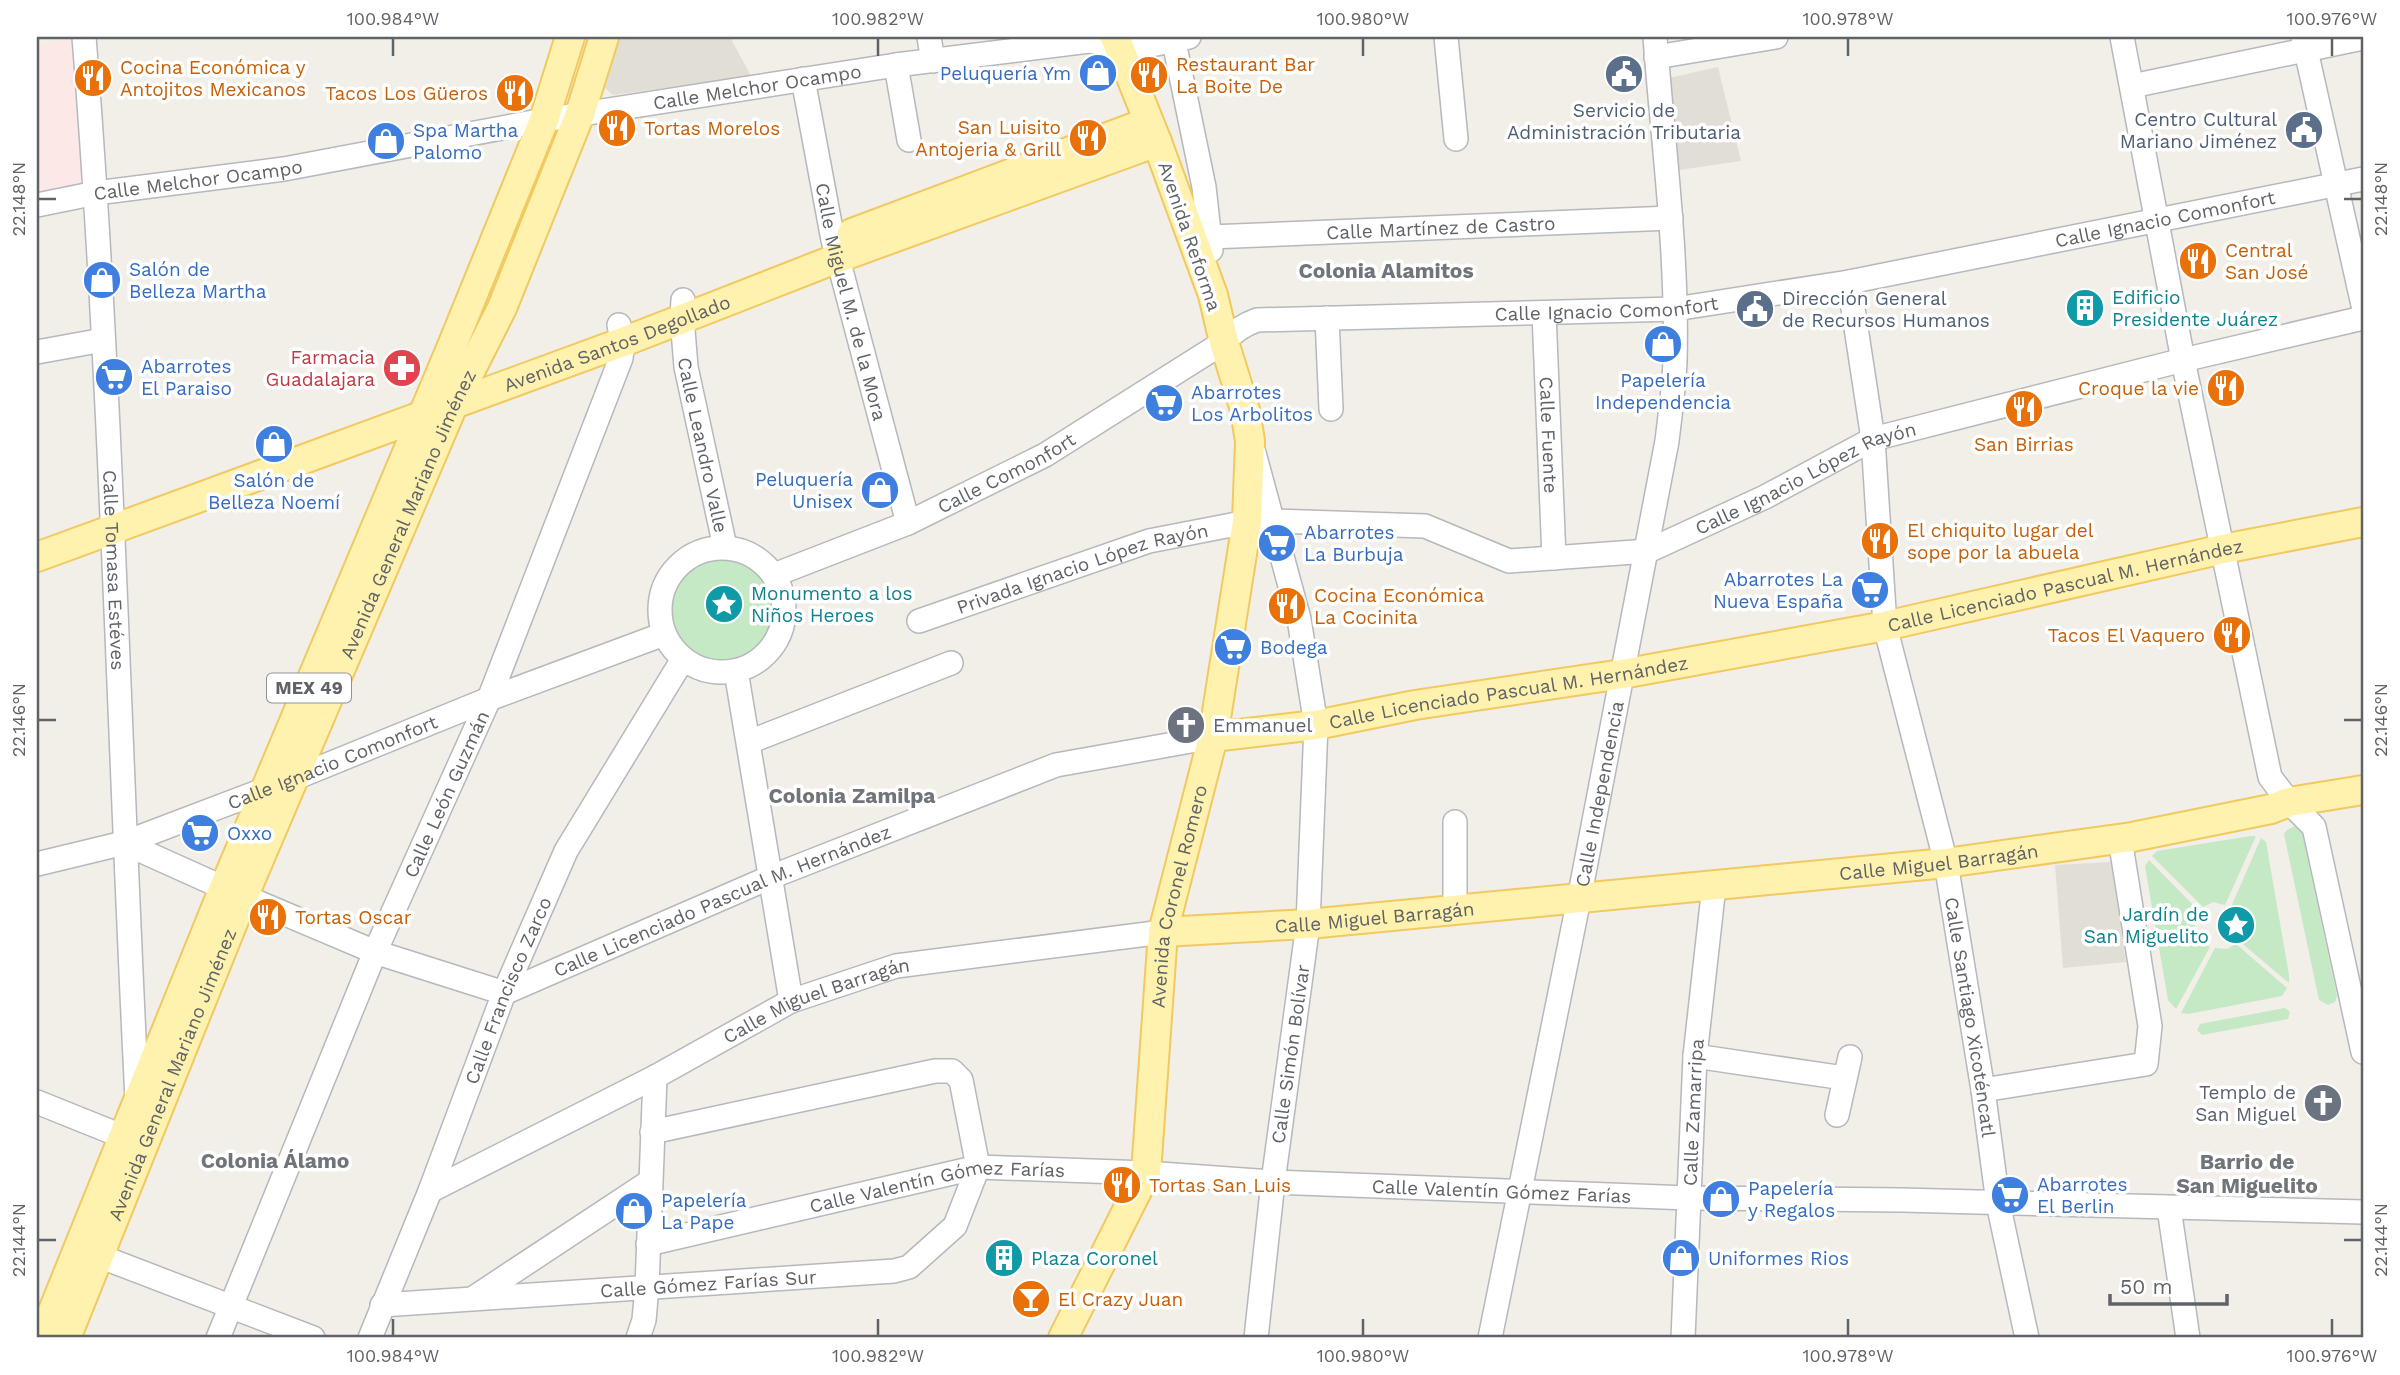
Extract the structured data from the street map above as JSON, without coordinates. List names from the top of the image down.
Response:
{
  "streets": {
    "main road": [
      "Avenida Reforma",
      "Avenida Santos Degollado",
      "Avenida General Mariano Jiménez",
      "Calle Licenciado Pascual M. Hernández",
      "MEX 49",
      "Calle Miguel Barragán",
      "Avenida Coronel Romero"
    ],
    "street": [
      "Calle Melchor Ocampo",
      "Calle Ignacio Comonfort",
      "Calle Martínez de Castro",
      "Calle Miguel M. de la Mora",
      "Calle Fuente",
      "Calle Leandro Valle",
      "Calle Comonfort",
      "Calle Ignacio López Rayón",
      "Calle Tomasa Estéves",
      "Privada Ignacio López Rayón",
      "Calle Independencia",
      "Calle León Guzmán",
      "Calle Francisco Zarco",
      "Calle Santiago Xicoténcatl",
      "Calle Simón Bolívar",
      "Calle Zamarripa",
      "Calle Valentín Gómez Farías",
      "Calle Gómez Farías Sur"
    ]
  },
  "crossings": [
    ["Calle Melchor Ocampo", "Avenida Reforma"],
    ["Calle Melchor Ocampo", "Calle Miguel M. de la Mora"],
    ["Calle Melchor Ocampo", "Avenida General Mariano Jiménez"],
    ["Calle Melchor Ocampo", "Calle Tomasa Estéves"],
    ["Calle Ignacio Comonfort", "Avenida Reforma"],
    ["Calle Ignacio Comonfort", "Calle Fuente"],
    ["Calle Ignacio Comonfort", "Calle Leandro Valle"],
    ["Calle Ignacio Comonfort", "Calle Comonfort"],
    ["Calle Ignacio Comonfort", "Avenida General Mariano Jiménez"],
    ["Calle Ignacio Comonfort", "Calle Tomasa Estéves"],
    ["Calle Ignacio Comonfort", "Calle Independencia"],
    ["Calle Ignacio Comonfort", "Calle León Guzmán"],
    ["Calle Ignacio Comonfort", "Calle Francisco Zarco"],
    ["Calle Ignacio Comonfort", "Calle Santiago Xicoténcatl"],
    ["Calle Martínez de Castro", "Calle Independencia"],
    ["Avenida Reforma", "Avenida Santos Degollado"],
    ["Avenida Reforma", "Calle Comonfort"],
    ["Avenida Reforma", "Avenida Coronel Romero"],
    ["Calle Miguel M. de la Mora", "Avenida Santos Degollado"],
    ["Calle Miguel M. de la Mora", "Calle Comonfort"],
    ["Avenida Santos Degollado", "Calle Leandro Valle"],
    ["Avenida Santos Degollado", "Avenida General Mariano Jiménez"],
    ["Avenida Santos Degollado", "Calle Tomasa Estéves"],
    ["Avenida Santos Degollado", "Calle León Guzmán"],
    ["Calle Fuente", "Calle Ignacio López Rayón"],
    ["Calle Leandro Valle", "Calle Comonfort"],
    ["Calle Leandro Valle", "Calle Francisco Zarco"],
    ["Calle Comonfort", "Calle Francisco Zarco"],
    ["Calle Ignacio López Rayón", "Privada Ignacio López Rayón"],
    ["Calle Ignacio López Rayón", "Calle Independencia"],
    ["Calle Ignacio López Rayón", "Avenida Coronel Romero"],
    ["Calle Ignacio López Rayón", "Calle Santiago Xicoténcatl"],
    ["Calle Ignacio López Rayón", "Calle Simón Bolívar"],
    ["Avenida General Mariano Jiménez", "Calle Tomasa Estéves"],
    ["Privada Ignacio López Rayón", "Avenida Coronel Romero"],
    ["Privada Ignacio López Rayón", "Calle Simón Bolívar"],
    ["Calle Licenciado Pascual M. Hernández", "Calle Independencia"],
    ["Calle Licenciado Pascual M. Hernández", "Avenida Coronel Romero"],
    ["Calle Licenciado Pascual M. Hernández", "Calle Francisco Zarco"],
    ["Calle Licenciado Pascual M. Hernández", "Calle Santiago Xicoténcatl"],
    ["Calle Licenciado Pascual M. Hernández", "Calle Simón Bolívar"],
    ["Calle Independencia", "Calle Miguel Barragán"],
    ["Calle Independencia", "Calle Valentín Gómez Farías"],
    ["Calle Miguel Barragán", "Avenida Coronel Romero"],
    ["Calle Miguel Barragán", "Calle Francisco Zarco"],
    ["Calle Miguel Barragán", "Calle Santiago Xicoténcatl"],
    ["Calle Miguel Barragán", "Calle Simón Bolívar"],
    ["Calle Miguel Barragán", "Calle Zamarripa"],
    ["Avenida Coronel Romero", "Calle Simón Bolívar"],
    ["Avenida Coronel Romero", "Calle Valentín Gómez Farías"],
    ["Calle Francisco Zarco", "Calle Gómez Farías Sur"],
    ["Calle Santiago Xicoténcatl", "Calle Valentín Gómez Farías"],
    ["Calle Simón Bolívar", "Calle Valentín Gómez Farías"],
    ["Calle Zamarripa", "Calle Valentín Gómez Farías"],
    ["Calle Valentín Gómez Farías", "Calle Gómez Farías Sur"]
  ],
  "districts": [
    "Colonia Alamitos",
    "Colonia Zamilpa",
    "Colonia Álamo",
    "Barrio de San Miguelito"
  ],
  "places": {
    "shop": [
      "Peluquería Ym",
      "Spa Martha Palomo",
      "Salón de Belleza Martha",
      "Papelería Independencia",
      "Salón de Belleza Noemí",
      "Peluquería Unisex",
      "Papelería y Regalos",
      "Papelería La Pape",
      "Uniformes Rios"
    ],
    "public building": ["Servicio de Administración Tributaria", "Centro Cultural Mariano Jiménez", "Dirección General de Recursos Humanos"],
    "restaurant": [
      "Restaurant Bar La Boite De",
      "Cocina Económica y Antojitos Mexicanos",
      "Tacos Los Güeros",
      "Tortas Morelos",
      "San Luisito Antojeria & Grill",
      "Central San José",
      "Croque la vie",
      "San Birrias",
      "El chiquito lugar del sope por la abuela",
      "Cocina Económica La Cocinita",
      "Tacos El Vaquero",
      "Tortas Oscar",
      "Tortas San Luis"
    ],
    "building": ["Edificio Presidente Juárez", "Plaza Coronel"],
    "pharmacy": ["Farmacia Guadalajara"],
    "supermarket": [
      "Abarrotes El Paraiso",
      "Abarrotes Los Arbolitos",
      "Abarrotes La Burbuja",
      "Abarrotes La Nueva España",
      "Bodega",
      "Oxxo",
      "Abarrotes El Berlin"
    ],
    "place": ["Monumento a los Niños Heroes", "Jardín de San Miguelito"],
    "church": ["Emmanuel", "Templo de San Miguel"],
    "bar": ["El Crazy Juan"]
  },
  "scale_bar": "50 m",
  "coordinates": [
    "100.984°W",
    "100.982°W",
    "100.980°W",
    "100.978°W",
    "100.976°W",
    "22.148°N",
    "22.146°N",
    "22.144°N"
  ]
}
